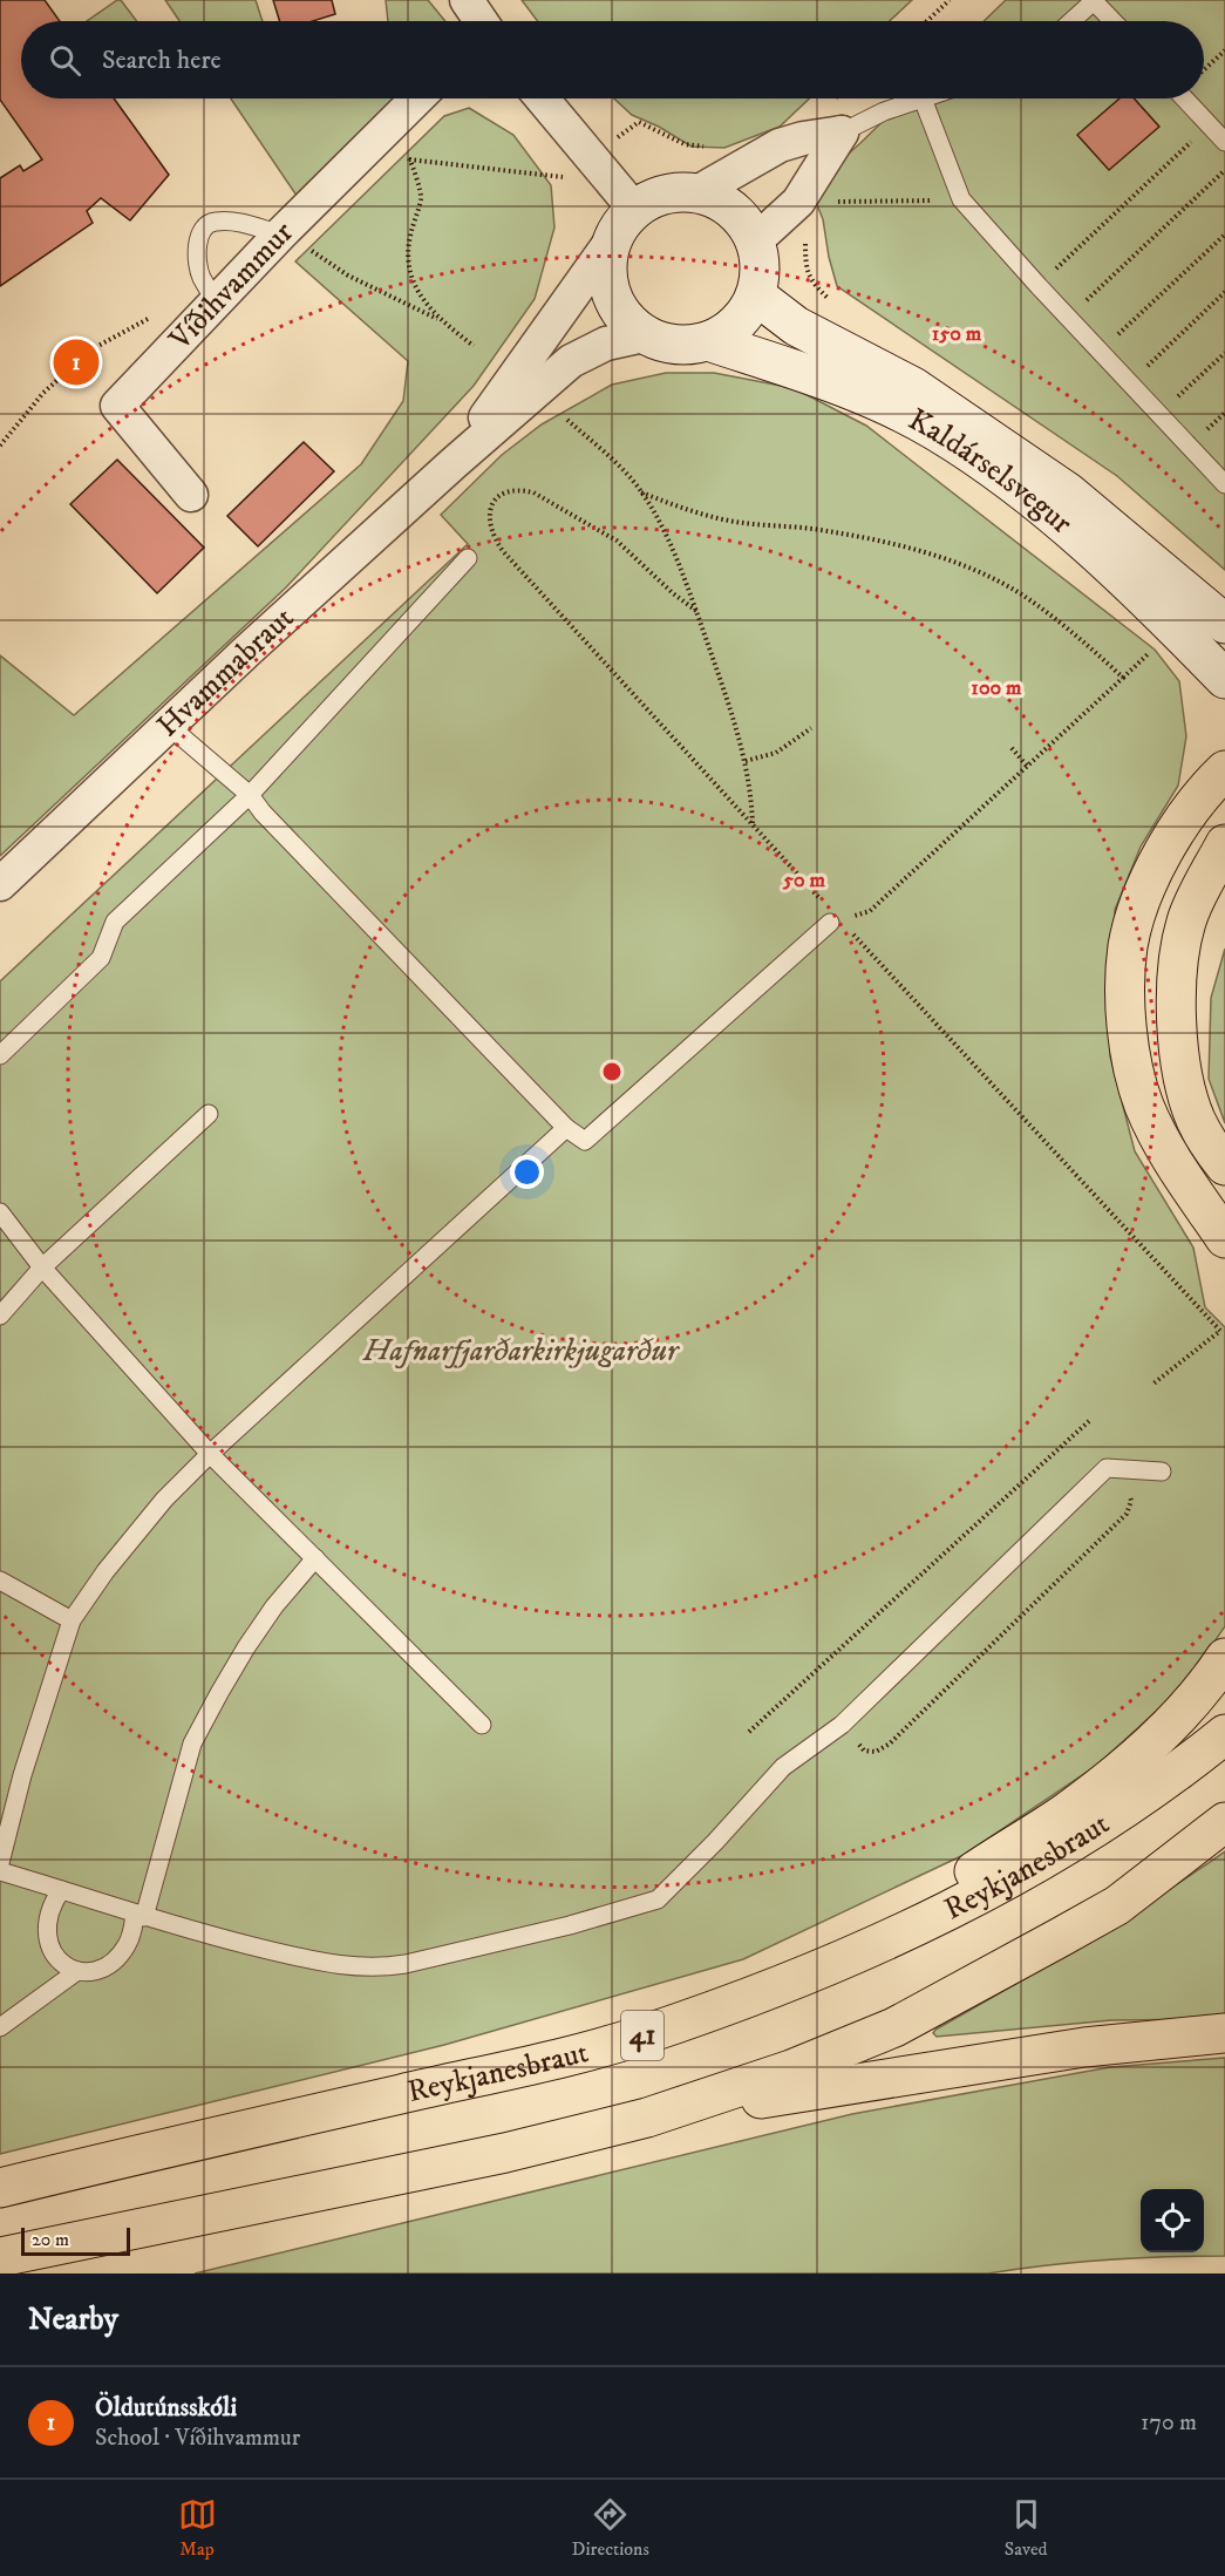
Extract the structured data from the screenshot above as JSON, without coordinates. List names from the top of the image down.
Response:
{
  "streets": {
    "highway": ["Reykjanesbraut", "41"],
    "main road": ["Kaldárselsvegur"],
    "street": ["Víðihvammur", "Hvammabraut"]
  },
  "crossings": [
    ["Kaldárselsvegur", "Hvammabraut"]
  ],
  "parks": ["Hafnarfjarðarkirkjugarður"],
  "scale_bar": "20 m",
  "page": {
    "search": "Search here",
    "pins": "1",
    "scale": "20 m",
    "heading": "Nearby",
    "list": [
      {
        "mark": "1",
        "name": "Öldutúnsskóli",
        "note": "School · Víðihvammur",
        "value": "170 m"
      }
    ],
    "nav": ["Map", "Directions", "Saved"]
  },
  "rings": ["150 m", "100 m", "50 m"]
}
